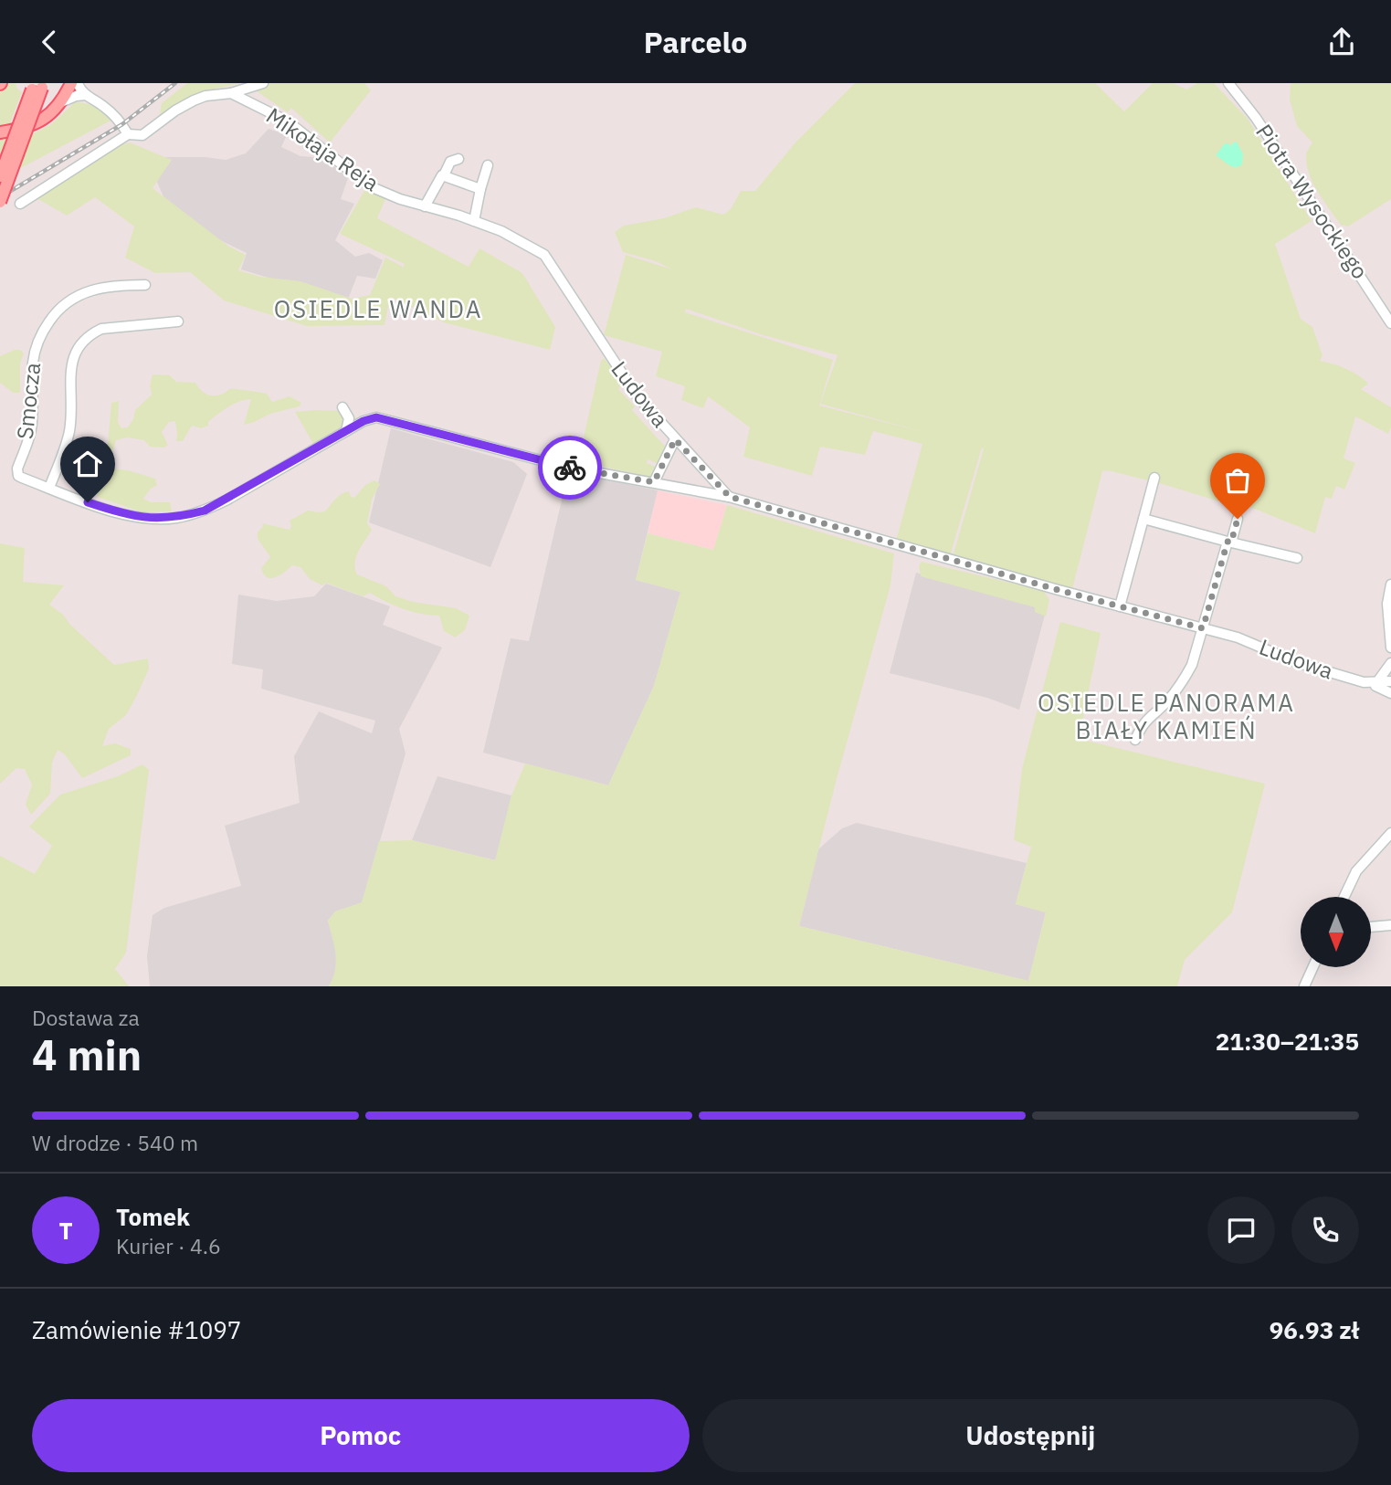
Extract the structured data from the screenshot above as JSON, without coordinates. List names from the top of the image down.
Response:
{
  "streets": {
    "street": [
      "Mikołaja Reja",
      "Piotra Wysockiego",
      "Ludowa",
      "Smocza"
    ]
  },
  "crossings": [
    ["Mikołaja Reja", "Ludowa"],
    ["Ludowa", "Smocza"]
  ],
  "districts": ["OSIEDLE WANDA", "OSIEDLE PANORAMA BIAŁY KAMIEŃ"],
  "north": "bottom",
  "page": {
    "header": "Parcelo",
    "heading": ["4 min", "Dostawa za", "21:30–21:35"],
    "panel": [
      "Tomek",
      "Kurier · 4.6",
      "Zamówienie #1097",
      "96.93 zł"
    ],
    "bar": "W drodze · 540 m",
    "round": "T",
    "buttons": ["Pomoc", "Udostępnij"]
  }
}
